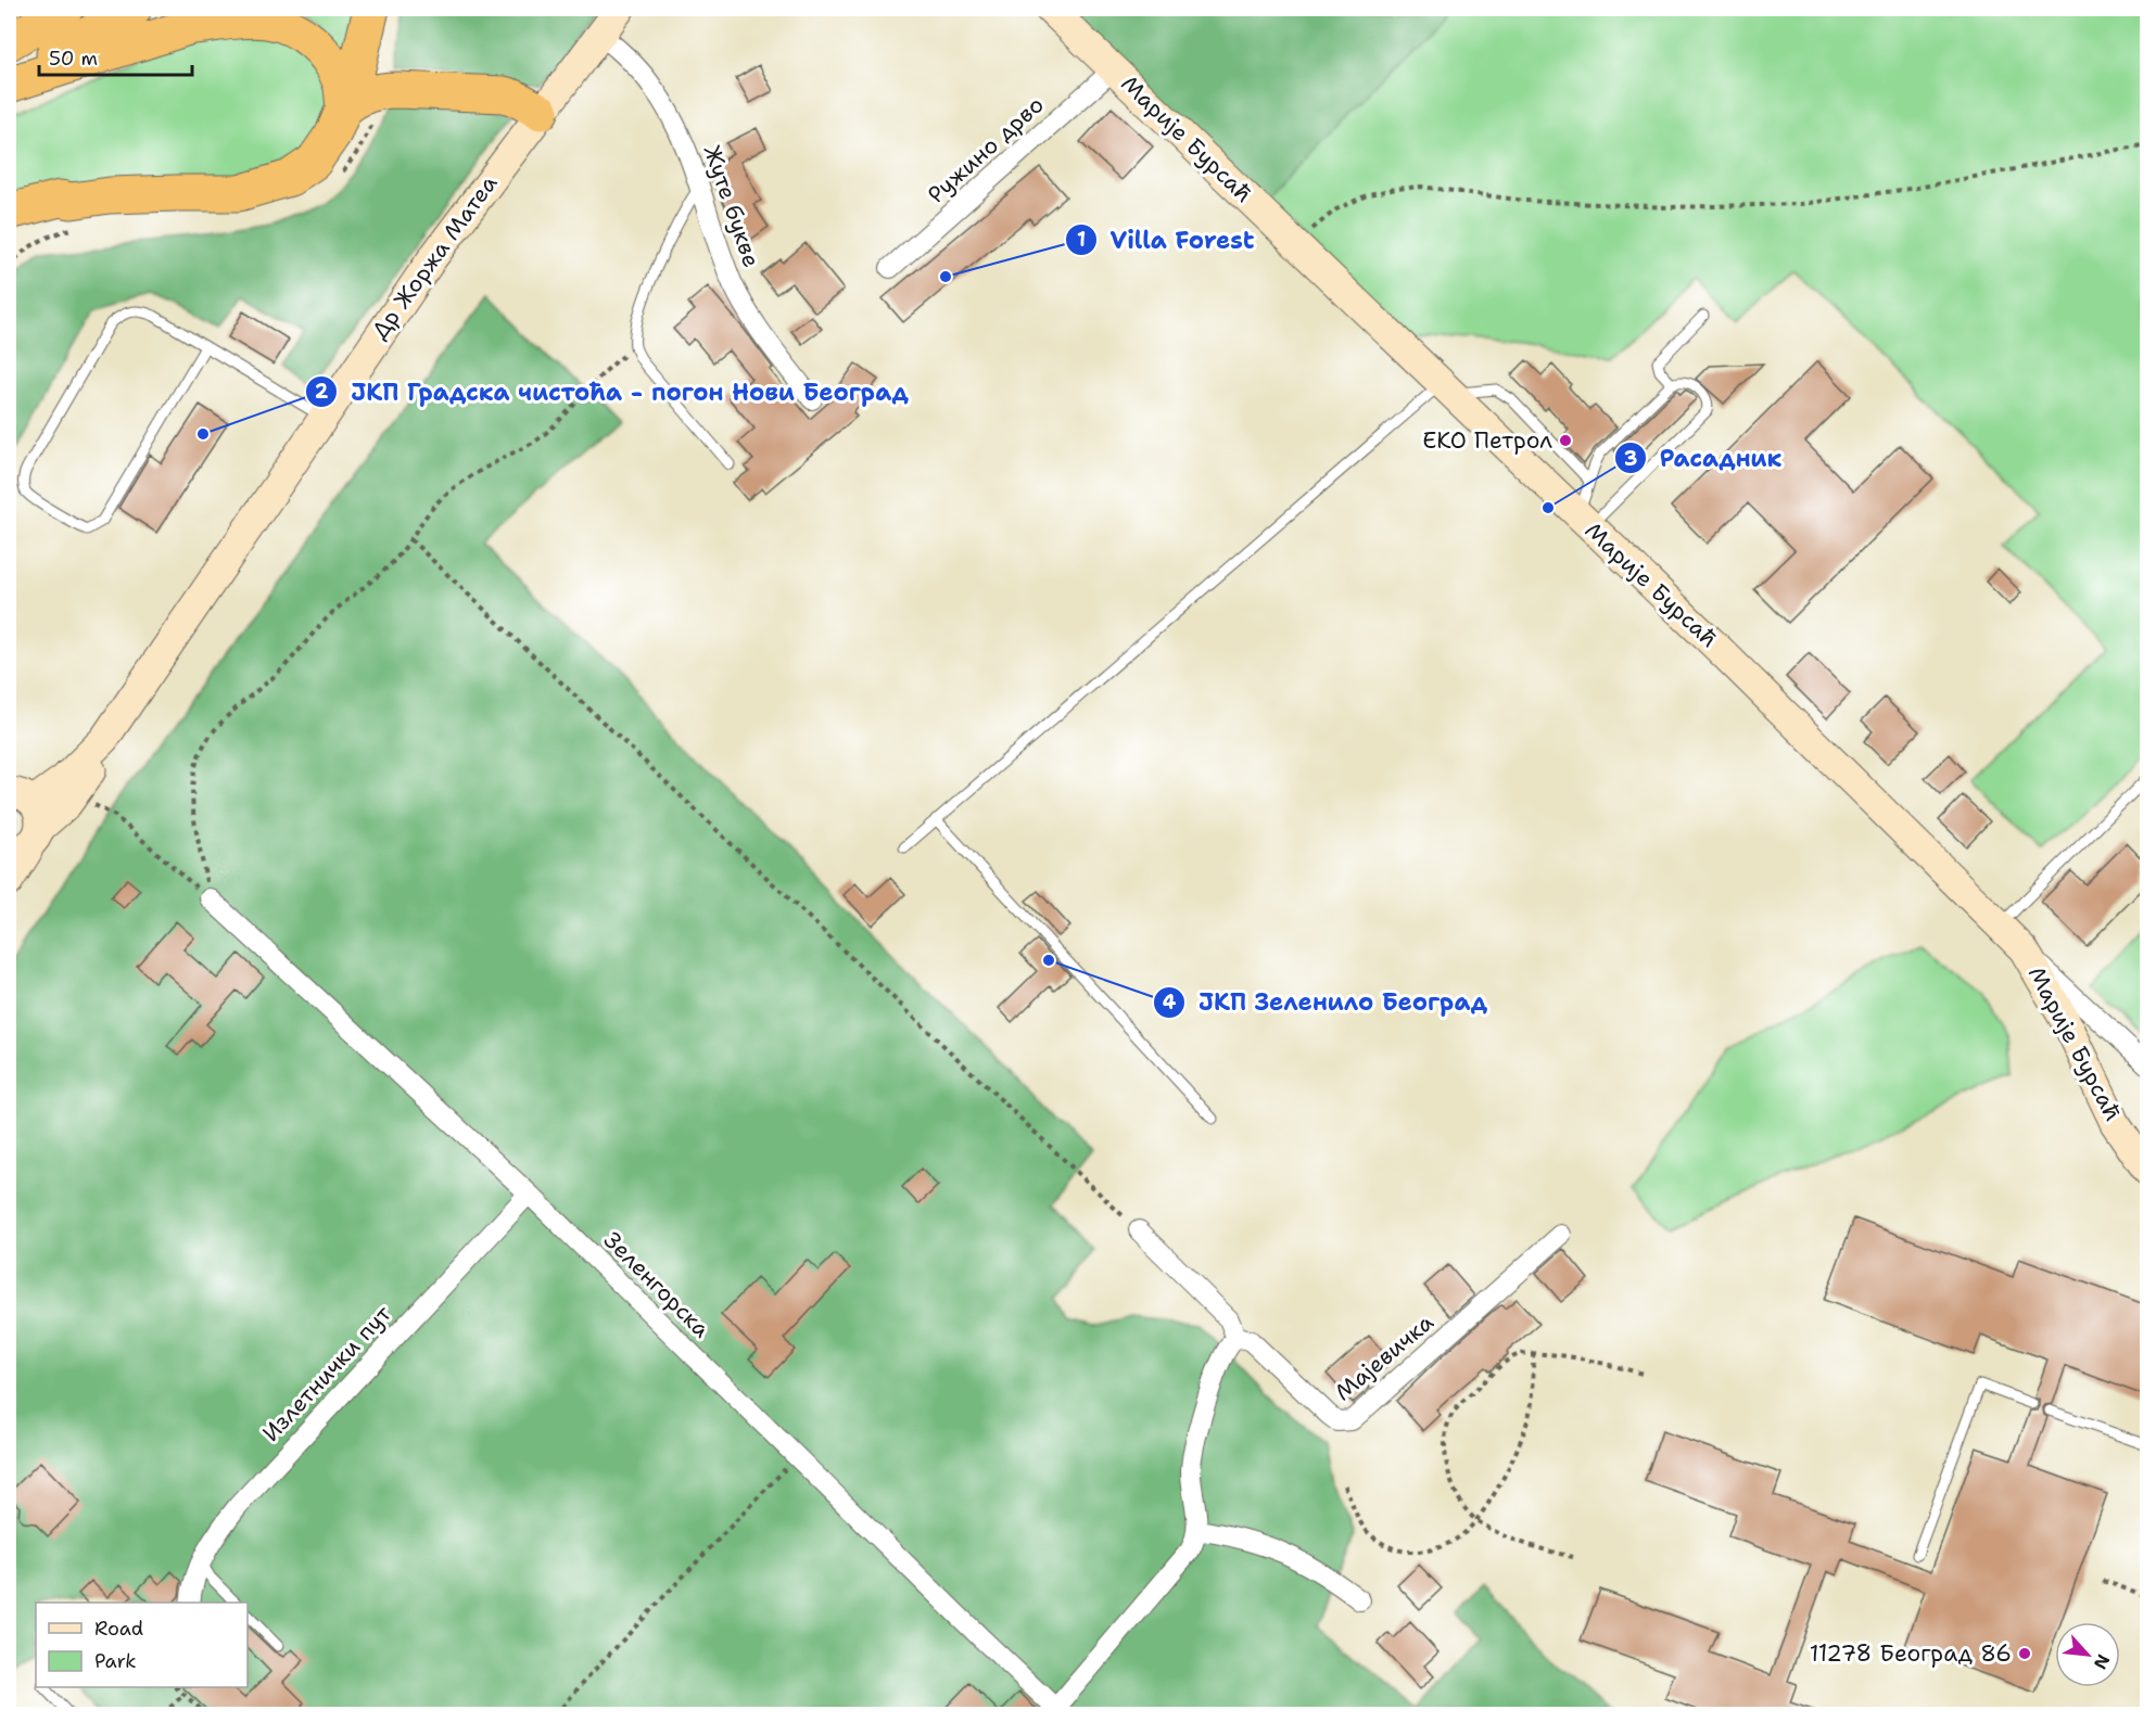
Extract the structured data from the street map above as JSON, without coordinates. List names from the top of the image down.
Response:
{
  "streets": {
    "street": [
      "Марије Бурсаћ",
      "Ружино дрво",
      "Жуте букве",
      "Др Жоржа Матеа",
      "Зеленгорска",
      "Мајевичка",
      "Излетнички пут"
    ]
  },
  "crossings": [
    ["Марије Бурсаћ", "Ружино дрво"],
    ["Жуте букве", "Др Жоржа Матеа"],
    ["Зеленгорска", "Излетнички пут"]
  ],
  "places": [
    "Villa Forest",
    "ЈКП Градска чистоћа - погон Нови Београд",
    "ЕКО Петрол",
    "Расадник",
    "ЈКП Зеленило Београд",
    "11278 Београд 86"
  ],
  "legend": ["Road", "Park"],
  "scale_bar": "50 m",
  "north": "bottom right"
}
